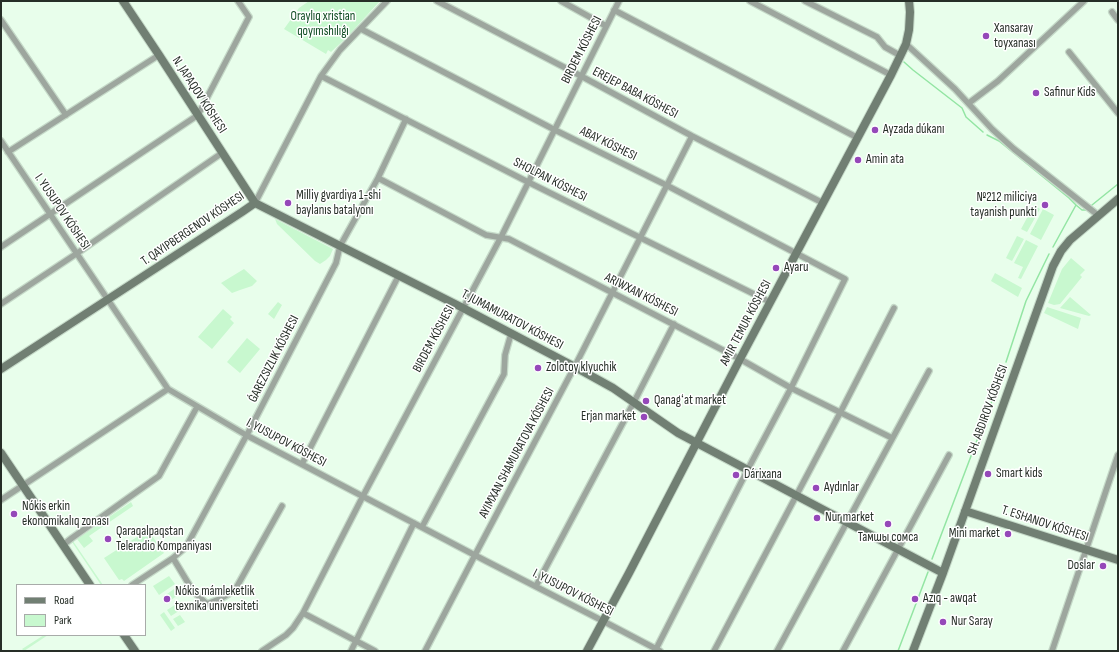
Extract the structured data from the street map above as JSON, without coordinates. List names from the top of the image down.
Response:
{
  "streets": {
    "street": [
      "BIRDEM KÓSHESI",
      "EREJEP BABA KÓSHESI",
      "N. JAPAQOV KÓSHESI",
      "ABAY KÓSHESI",
      "SHOLPAN KÓSHESI",
      "I. YUSUPOV KÓSHESI",
      "T. JUMAMURATOV KÓSHESI",
      "AMIR TEMUR KÓSHESI",
      "ǴAREZSIZLIK KÓSHESI",
      "SH. ABDIROV KÓSHESI",
      "T. ESHANOV KÓSHESI"
    ]
  },
  "crossings": [
    ["BIRDEM KÓSHESI", "EREJEP BABA KÓSHESI"],
    ["BIRDEM KÓSHESI", "ABAY KÓSHESI"],
    ["BIRDEM KÓSHESI", "SHOLPAN KÓSHESI"],
    ["BIRDEM KÓSHESI", "I. YUSUPOV KÓSHESI"],
    ["BIRDEM KÓSHESI", "T. JUMAMURATOV KÓSHESI"],
    ["EREJEP BABA KÓSHESI", "AMIR TEMUR KÓSHESI"],
    ["N. JAPAQOV KÓSHESI", "T. JUMAMURATOV KÓSHESI"],
    ["ABAY KÓSHESI", "AMIR TEMUR KÓSHESI"],
    ["SHOLPAN KÓSHESI", "AMIR TEMUR KÓSHESI"],
    ["SHOLPAN KÓSHESI", "ǴAREZSIZLIK KÓSHESI"],
    ["I. YUSUPOV KÓSHESI", "AMIR TEMUR KÓSHESI"],
    ["I. YUSUPOV KÓSHESI", "ǴAREZSIZLIK KÓSHESI"],
    ["T. JUMAMURATOV KÓSHESI", "AMIR TEMUR KÓSHESI"],
    ["T. JUMAMURATOV KÓSHESI", "ǴAREZSIZLIK KÓSHESI"],
    ["T. JUMAMURATOV KÓSHESI", "SH. ABDIROV KÓSHESI"],
    ["SH. ABDIROV KÓSHESI", "T. ESHANOV KÓSHESI"]
  ],
  "parks": ["Oraylıq xristian qoyımshılıǵı"],
  "places": [
    "Xansaray toyxanası",
    "Safinur Kids",
    "Ayzada dúkanı",
    "Amin ata",
    "Milliy gvardiya 1-shi baylanıs batalyonı",
    "№212 miliciya tayanish punkti",
    "Ayaru",
    "Zolotoy klyuchik",
    "Qanagʻat market",
    "Erjan market",
    "Smart kids",
    "Dárixana",
    "Aydınlar",
    "Nókis erkin ekonomikalıq zonası",
    "Nur market",
    "Тамшы сомса",
    "Mini market",
    "Qaraqalpaqstan Teleradio Kompaniyası",
    "Doslar",
    "Nókis mámleketlik texnika universiteti",
    "Azıq - awqat",
    "Nur Saray"
  ],
  "legend": ["Road", "Park"]
}
